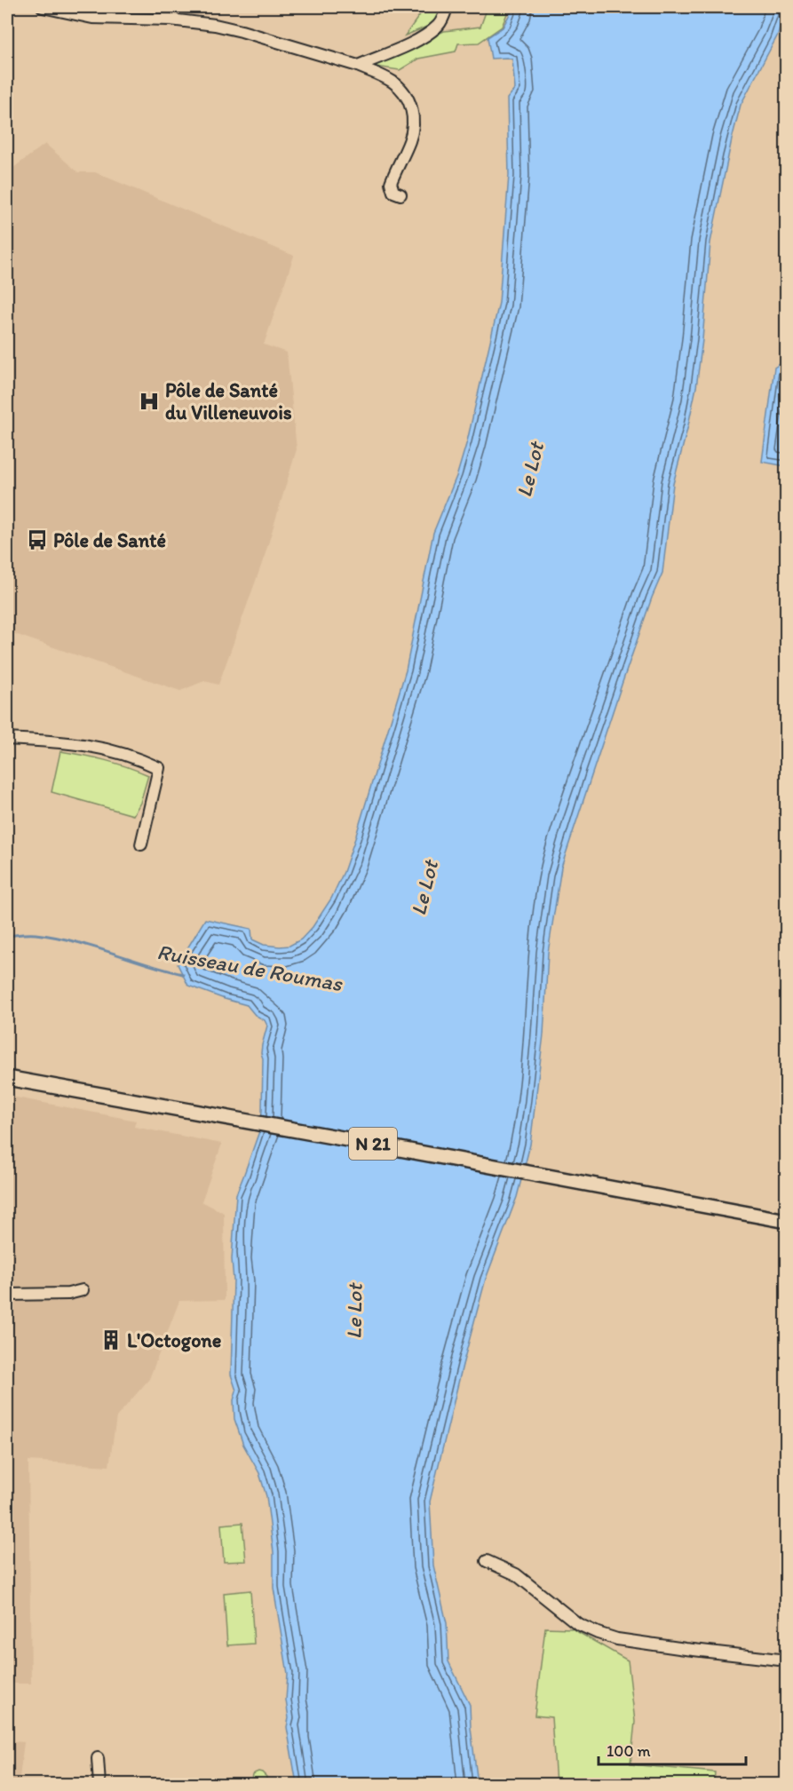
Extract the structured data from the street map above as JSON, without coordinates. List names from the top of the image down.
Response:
{
  "streets": {
    "main road": ["N 21"]
  },
  "water": ["Le Lot", "Ruisseau de Roumas"],
  "places": {
    "hospital": ["Pôle de Santé du Villeneuvois"],
    "bus stop": ["Pôle de Santé"],
    "building": ["L'Octogone"]
  },
  "scale_bar": "100 m"
}
